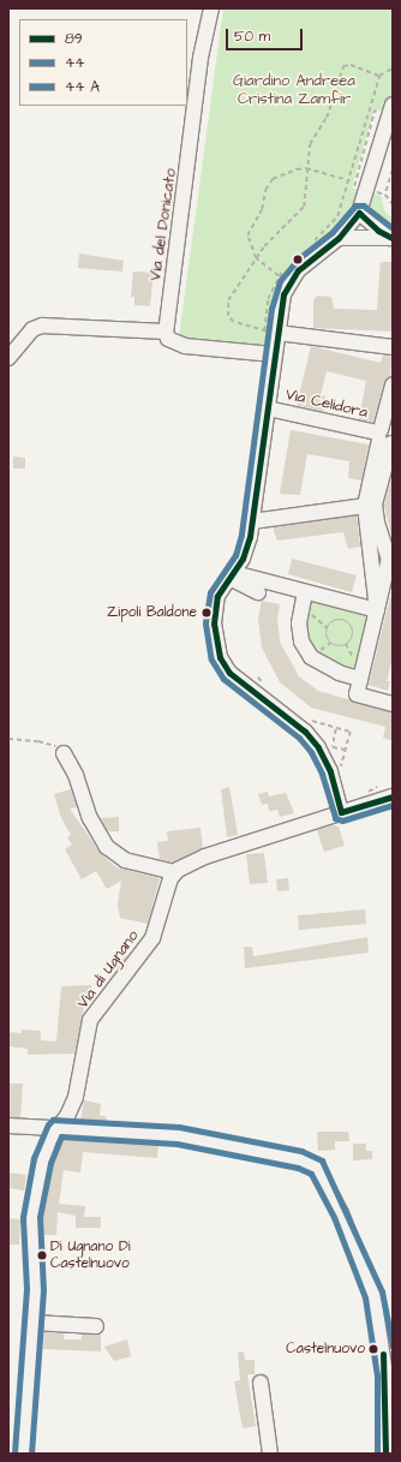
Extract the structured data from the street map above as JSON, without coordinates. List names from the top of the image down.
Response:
{
  "streets": {
    "street": ["Via del Donicato", "Via Celidora", "Via di Ugnano"]
  },
  "parks": ["Giardino Andreea Cristina Zamfir"],
  "places": ["Zipoli Baldone", "Di Ugnano Di Castelnuovo", "Castelnuovo"],
  "lines": ["transit line 44", "transit line 89"],
  "legend": ["89", "44", "44 A"],
  "scale_bar": "50 m"
}
